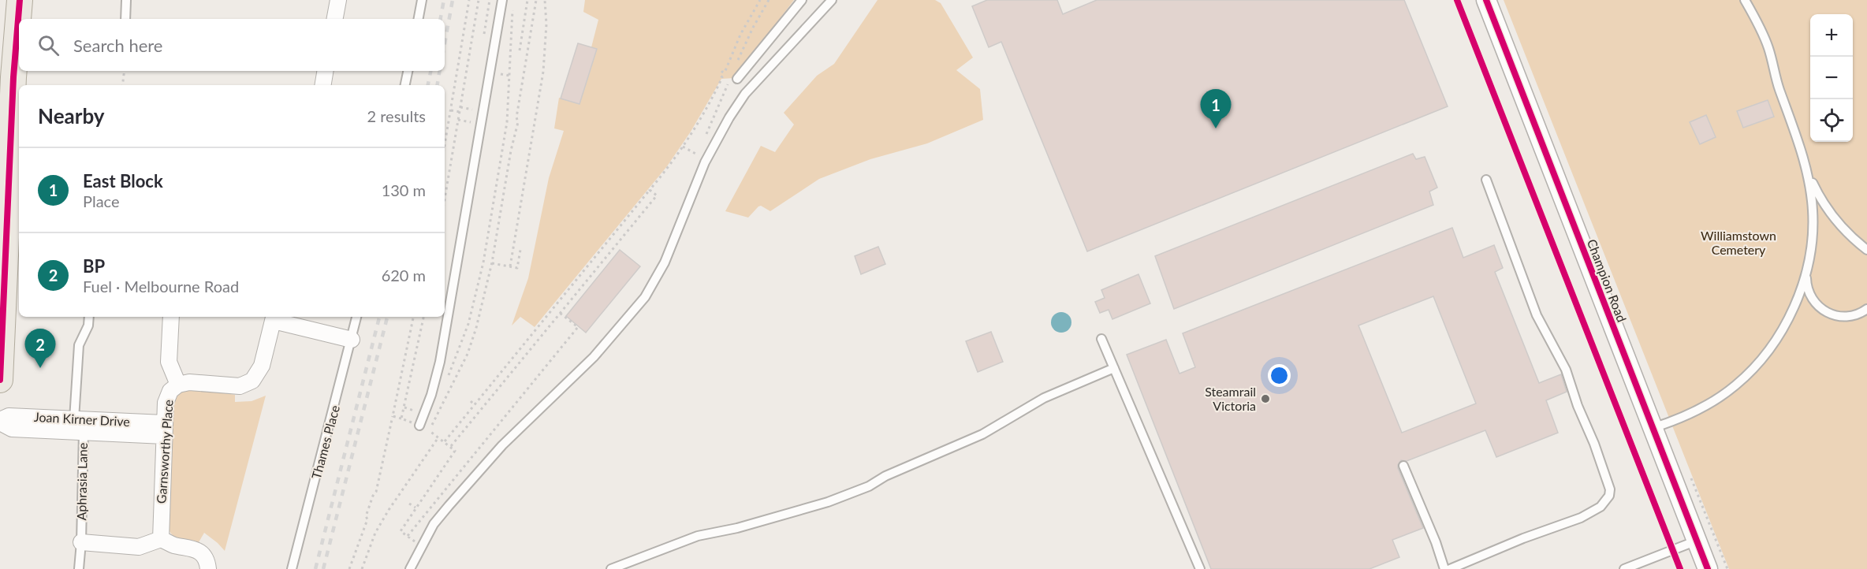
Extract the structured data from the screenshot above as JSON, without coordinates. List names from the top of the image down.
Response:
{
  "streets": {
    "street": [
      "Champion Road",
      "Joan Kirner Drive",
      "Garnsworthy Place",
      "Aphrasia Lane"
    ],
    "lane": ["Thames Place"]
  },
  "crossings": [
    ["Joan Kirner Drive", "Garnsworthy Place"],
    ["Joan Kirner Drive", "Aphrasia Lane"]
  ],
  "parks": ["Williamstown Cemetery"],
  "places": ["Steamrail Victoria"],
  "page": {
    "map_buttons": ["+", "−"],
    "search": "Search here",
    "heading": ["Nearby", "2 results"],
    "pins": ["1", "2"],
    "list": [
      {
        "mark": "1",
        "name": "East Block",
        "note": "Place",
        "value": "130 m"
      },
      {
        "mark": "2",
        "name": "BP",
        "note": "Fuel · Melbourne Road",
        "value": "620 m"
      }
    ]
  }
}
